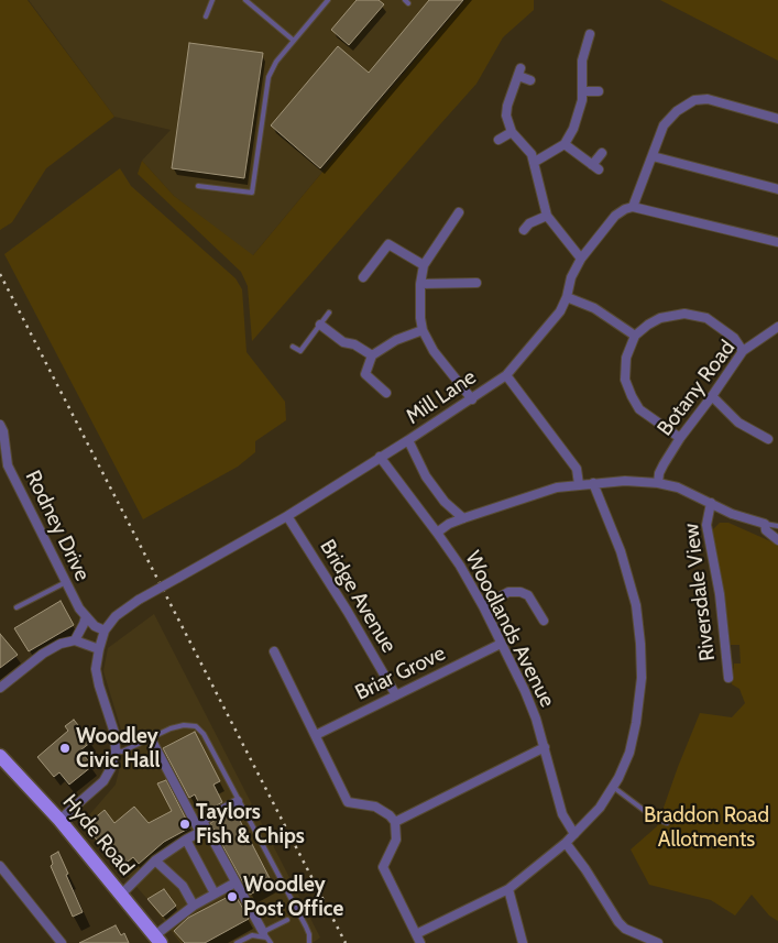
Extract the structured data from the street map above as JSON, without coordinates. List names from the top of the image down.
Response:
{
  "streets": {
    "main road": ["Hyde Road"],
    "street": [
      "Botany Road",
      "Mill Lane",
      "Rodney Drive",
      "Riversdale View",
      "Bridge Avenue",
      "Woodlands Avenue",
      "Briar Grove"
    ]
  },
  "crossings": [
    ["Mill Lane", "Rodney Drive"],
    ["Mill Lane", "Bridge Avenue"],
    ["Mill Lane", "Woodlands Avenue"],
    ["Mill Lane", "Hyde Road"],
    ["Bridge Avenue", "Briar Grove"],
    ["Woodlands Avenue", "Briar Grove"]
  ],
  "parks": ["Braddon Road Allotments"],
  "places": ["Woodley Civic Hall", "Taylors Fish & Chips", "Woodley Post Office"]
}
